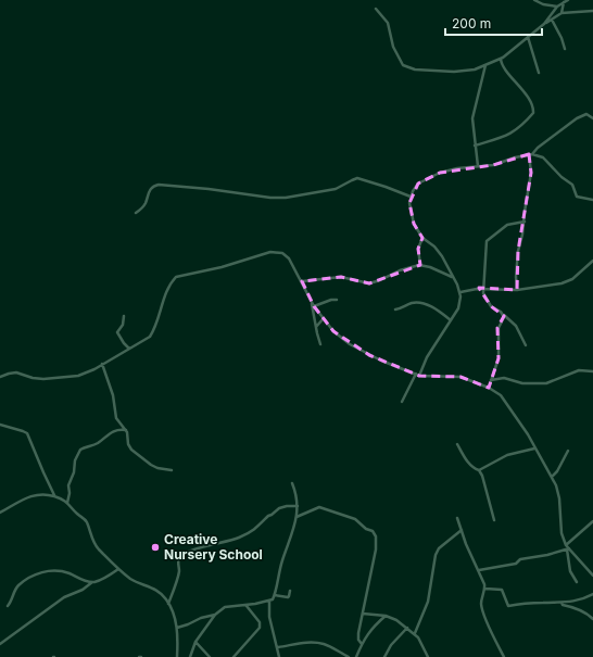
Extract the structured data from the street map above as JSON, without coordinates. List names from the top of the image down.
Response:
{
  "places": ["Creative Nursery School"],
  "scale_bar": "200 m"
}
